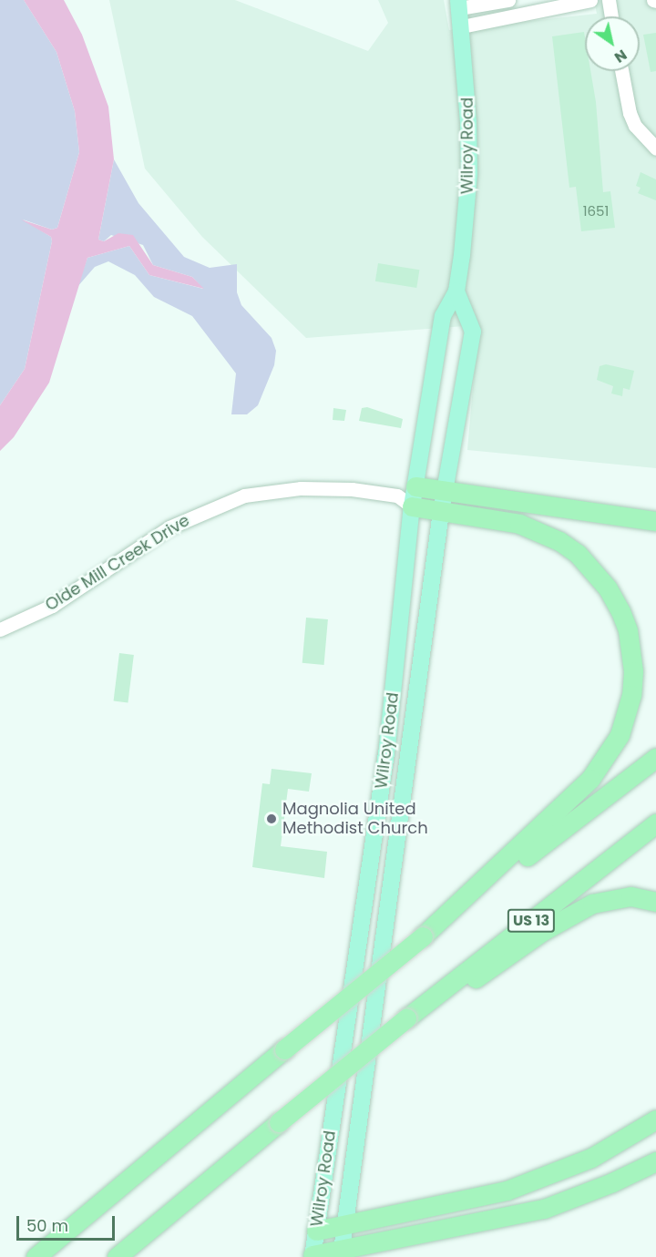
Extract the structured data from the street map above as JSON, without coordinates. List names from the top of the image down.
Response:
{
  "streets": {
    "highway": ["US 13"],
    "main road": ["Wilroy Road"],
    "street": ["Olde Mill Creek Drive"]
  },
  "crossings": [
    ["Wilroy Road", "Olde Mill Creek Drive"]
  ],
  "places": ["Magnolia United Methodist Church"],
  "house_numbers": ["1651"],
  "scale_bar": "50 m",
  "north": "bottom right"
}
